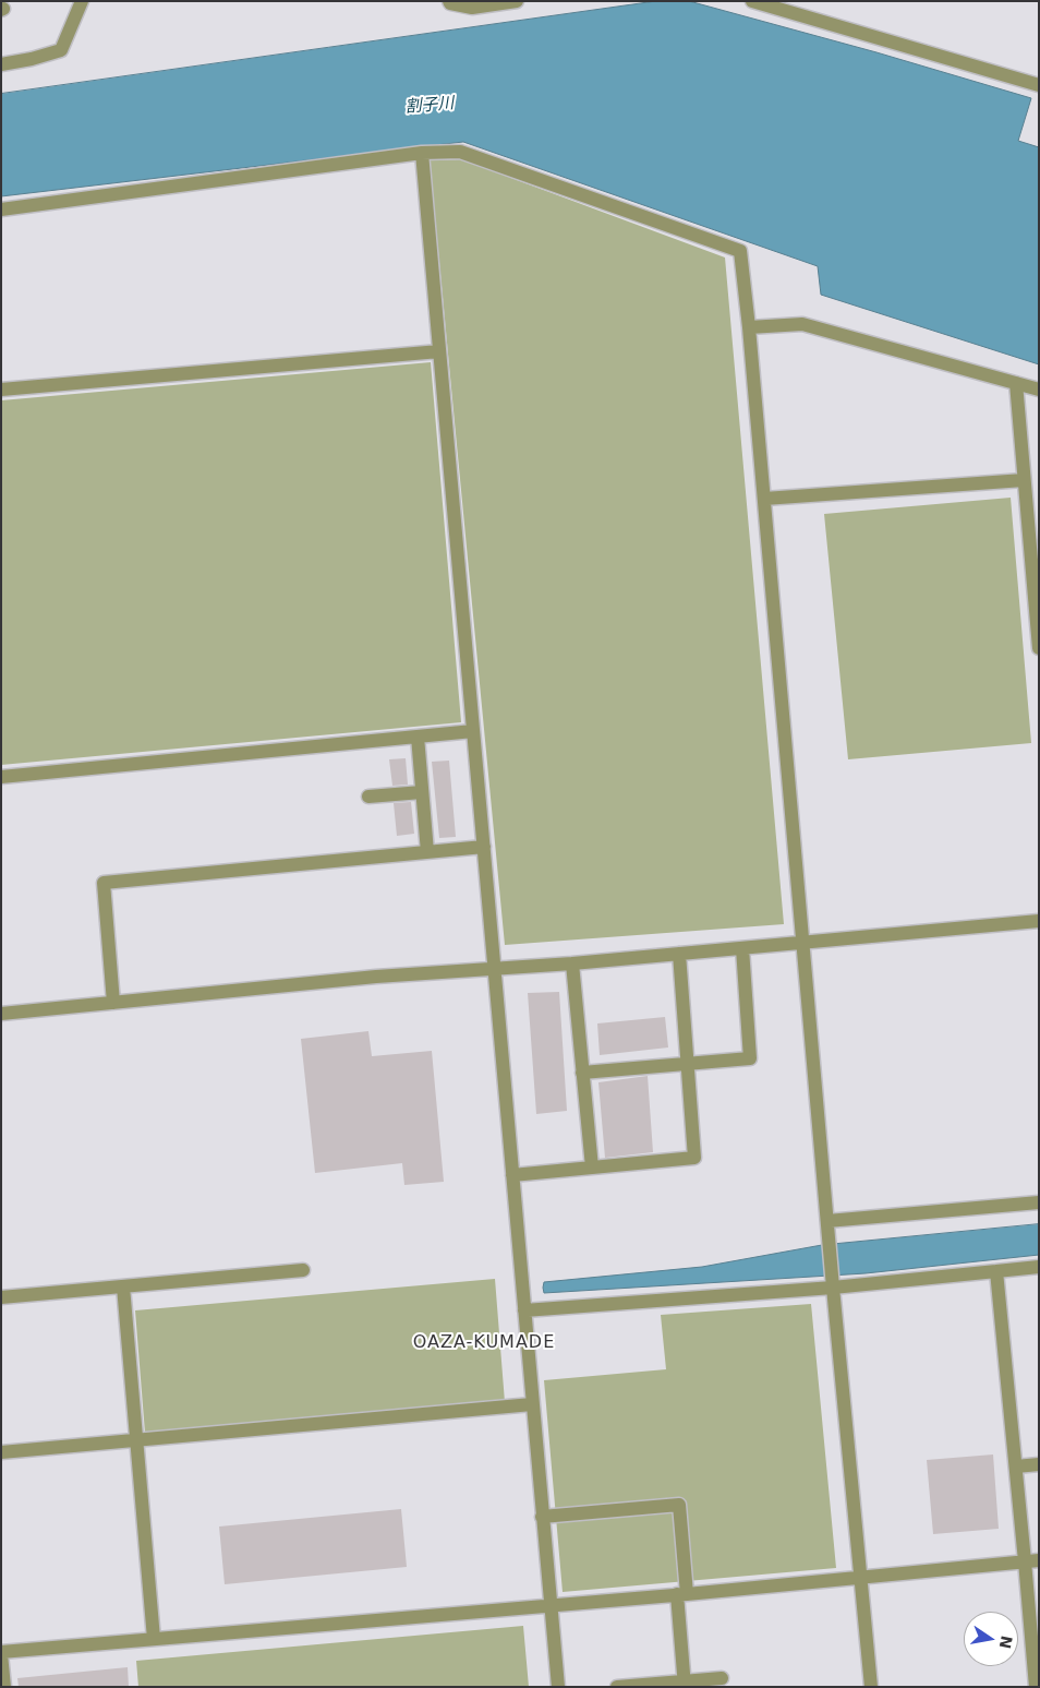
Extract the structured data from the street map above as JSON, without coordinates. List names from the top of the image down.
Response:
{
  "districts": ["OAZA-KUMADE"],
  "water": ["割子川"],
  "north": "right"
}
